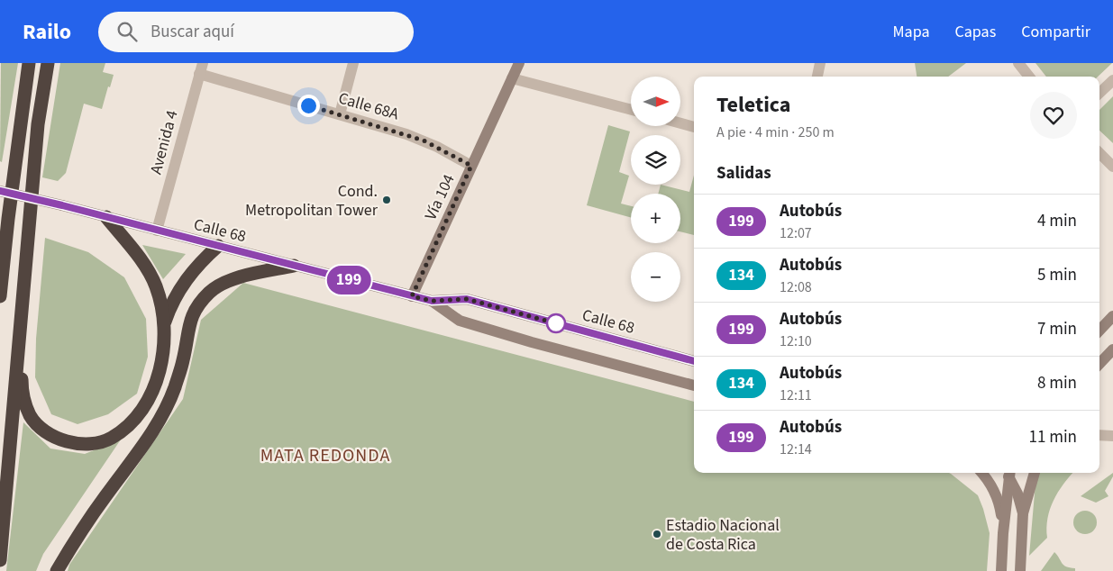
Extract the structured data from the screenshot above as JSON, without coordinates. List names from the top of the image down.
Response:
{
  "streets": {
    "main road": ["Vía 104", "Calle 68"],
    "street": ["Calle 68A", "Avenida 4"]
  },
  "crossings": [
    ["Calle 68A", "Avenida 4"],
    ["Calle 68A", "Vía 104"],
    ["Avenida 4", "Calle 68"],
    ["Vía 104", "Calle 68"]
  ],
  "districts": ["MATA REDONDA"],
  "places": ["Cond. Metropolitan Tower", "Estadio Nacional de Costa Rica"],
  "lines": ["bus line 199"],
  "north": "right",
  "page": {
    "header": "Railo",
    "search": "Buscar aquí",
    "nav": ["Mapa", "Capas", "Compartir"],
    "on_map": "199",
    "map_buttons": ["+", "−"],
    "heading": [
      ["Teletica", "A pie · 4 min · 250 m"],
      "Salidas"
    ],
    "list": [
      {
        "mark": "199",
        "name": "Autobús",
        "note": "12:07",
        "value": "4 min"
      },
      {
        "mark": "134",
        "name": "Autobús",
        "note": "12:08",
        "value": "5 min"
      },
      {
        "mark": "199",
        "name": "Autobús",
        "note": "12:10",
        "value": "7 min"
      },
      {
        "mark": "134",
        "name": "Autobús",
        "note": "12:11",
        "value": "8 min"
      },
      {
        "mark": "199",
        "name": "Autobús",
        "note": "12:14",
        "value": "11 min"
      }
    ]
  }
}
